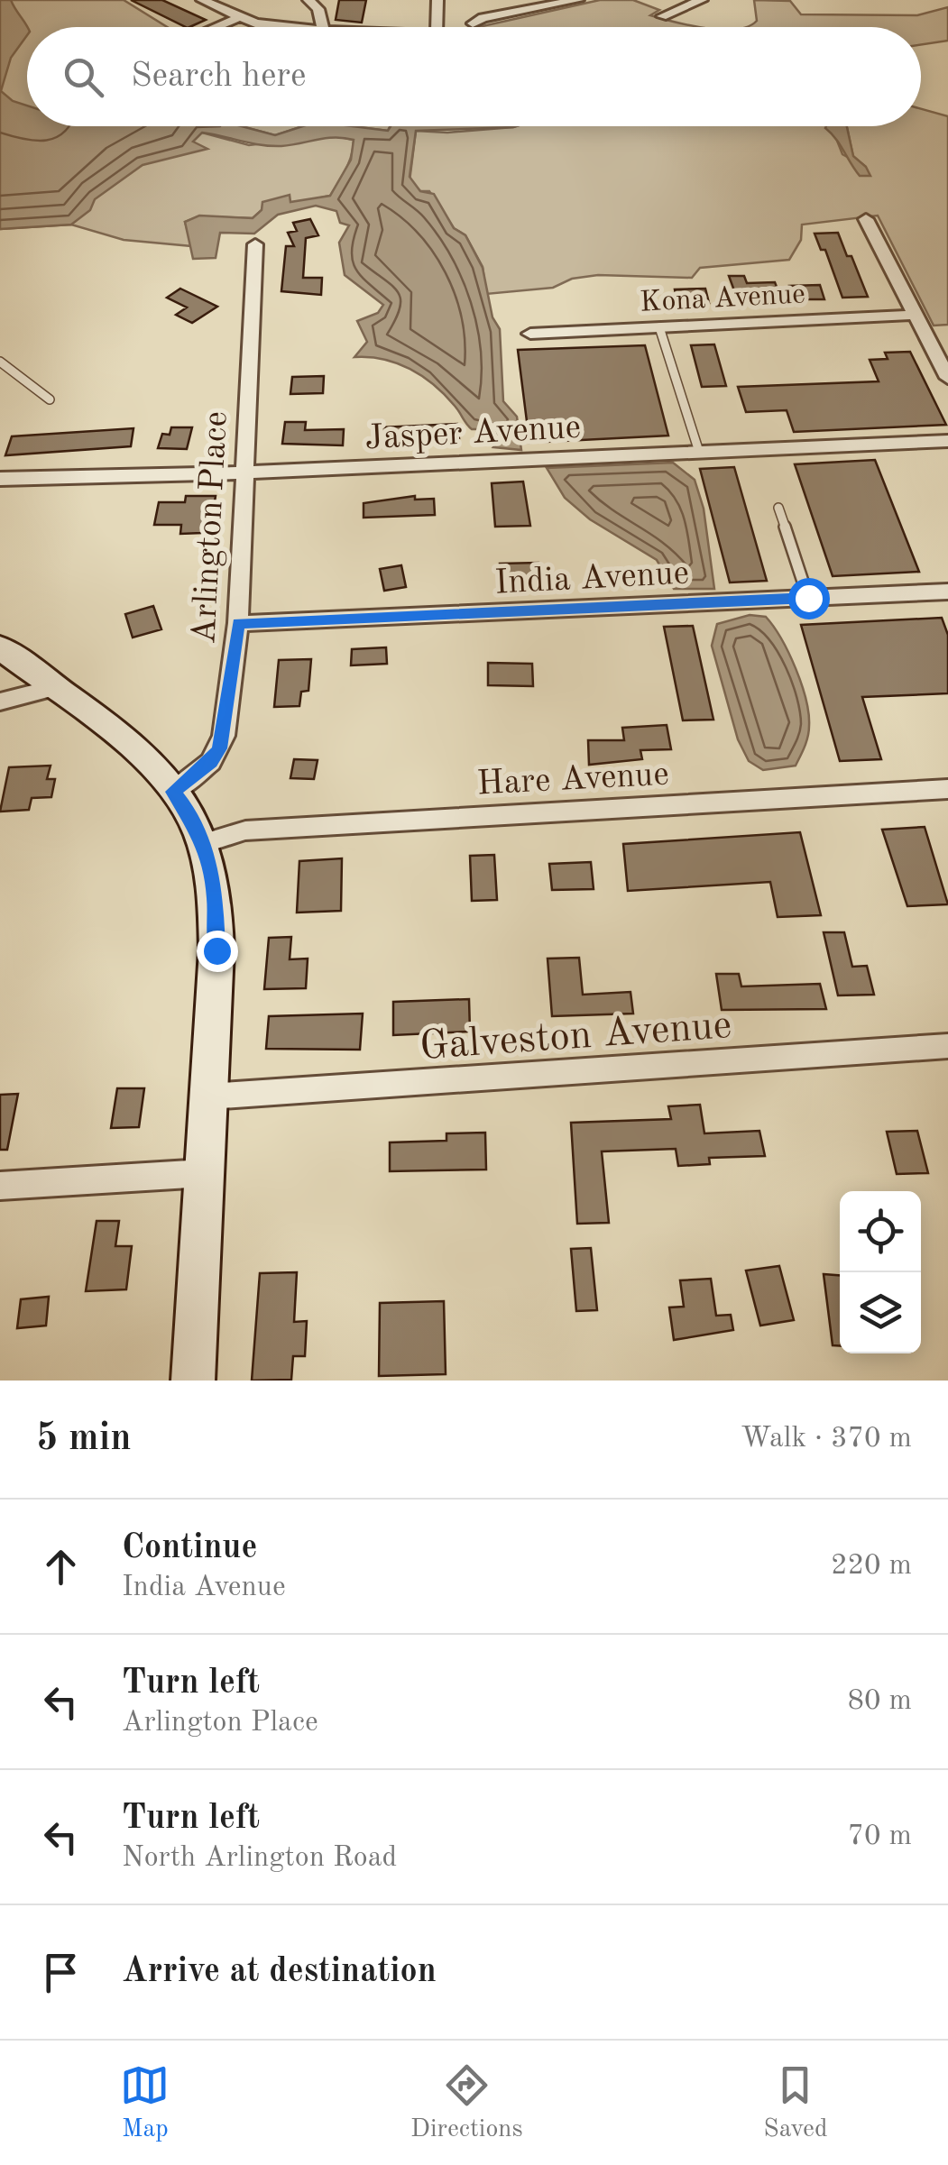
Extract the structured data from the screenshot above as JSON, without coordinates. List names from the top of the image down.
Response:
{
  "streets": {
    "street": [
      "Kona Avenue",
      "Jasper Avenue",
      "Arlington Place",
      "India Avenue",
      "Hare Avenue",
      "Galveston Avenue"
    ]
  },
  "crossings": [
    ["Jasper Avenue", "Arlington Place"],
    ["Arlington Place", "India Avenue"]
  ],
  "page": {
    "search": "Search here",
    "heading": ["5 min", "Walk · 370 m"],
    "list": [
      ["Continue", "India Avenue", "220 m"],
      ["Turn left", "Arlington Place", "80 m"],
      ["Turn left", "North Arlington Road", "70 m"],
      "Arrive at destination"
    ],
    "nav": ["Map", "Directions", "Saved"]
  }
}
